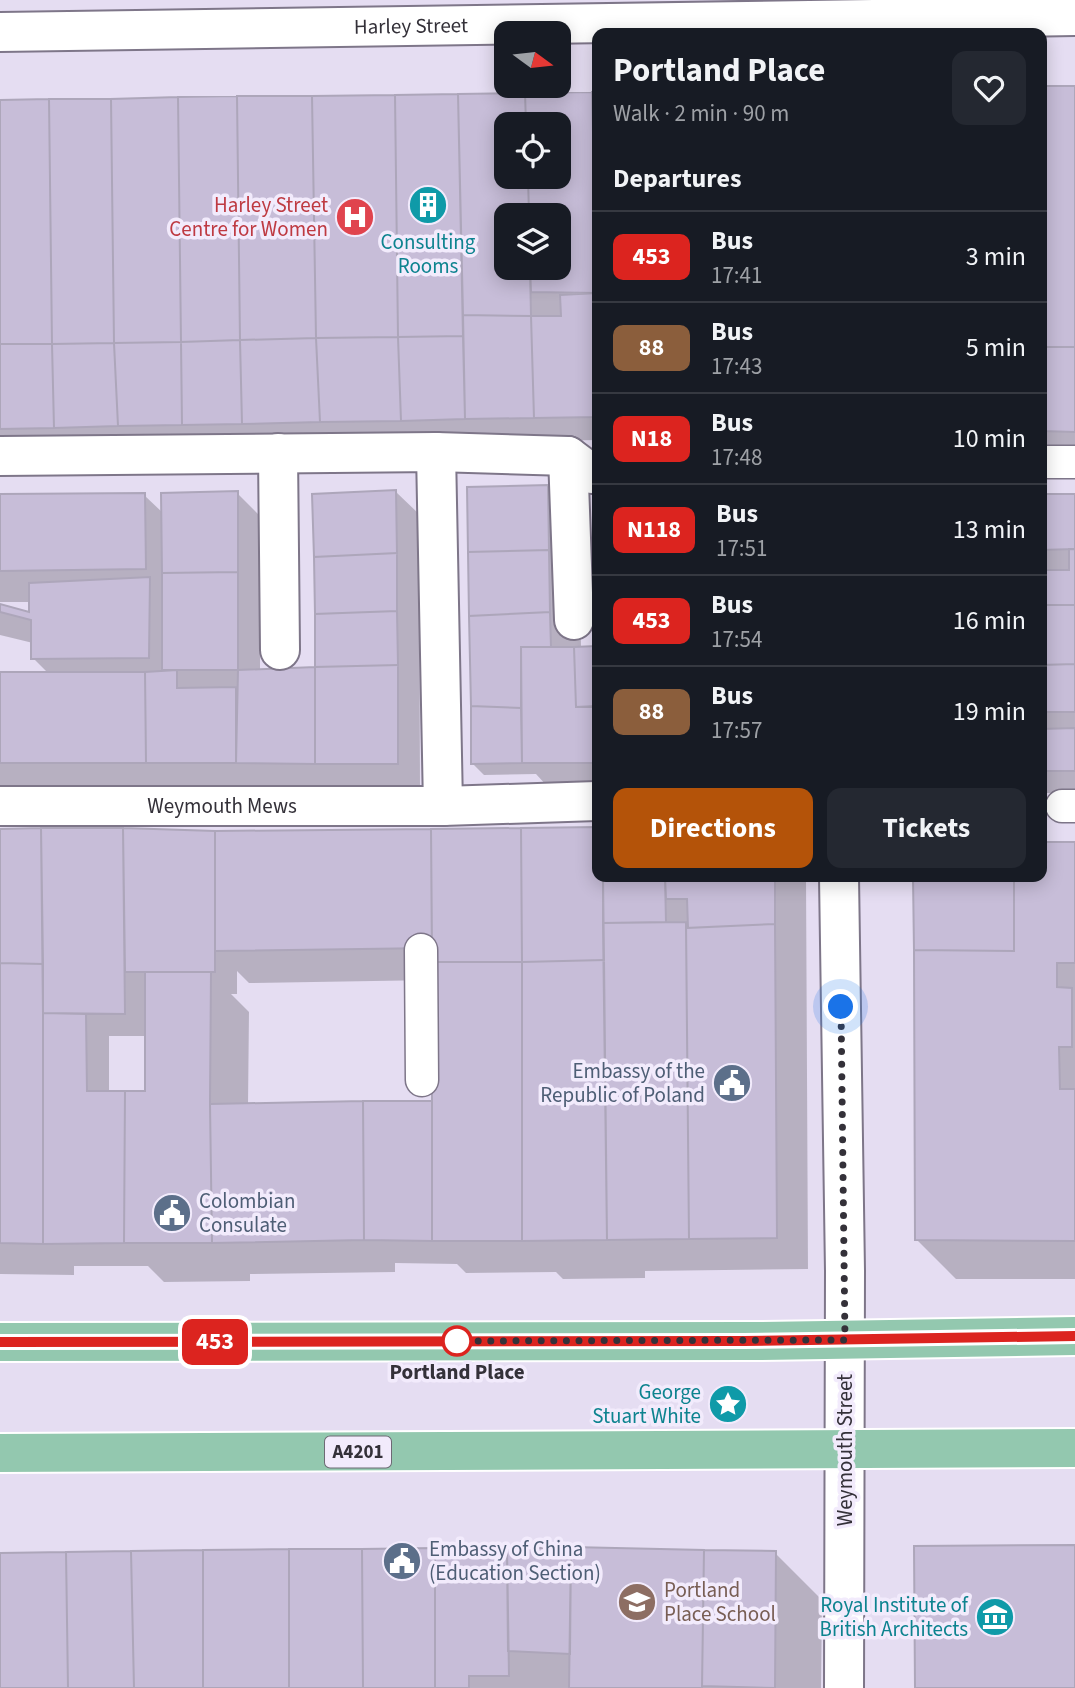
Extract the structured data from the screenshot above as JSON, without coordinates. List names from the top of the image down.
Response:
{
  "streets": {
    "main road": ["A4201"],
    "street": ["Harley Street", "Weymouth Mews", "Weymouth Street"]
  },
  "crossings": [
    ["Weymouth Street", "A4201"]
  ],
  "places": {
    "building": ["Consulting Rooms"],
    "hospital": ["Harley Street Centre for Women"],
    "public building": ["Embassy of the Republic of Poland", "Colombian Consulate", "Embassy of China (Education Section)"],
    "other": ["Portland Place"],
    "place": ["George Stuart White"],
    "school or university": ["Portland Place School"],
    "museum": ["Royal Institute of British Architects"]
  },
  "lines": ["bus line 453"],
  "north": "right",
  "page": {
    "on_map": "453",
    "heading": [
      ["Portland Place", "Walk · 2 min · 90 m"],
      "Departures"
    ],
    "list": [
      {
        "mark": "453",
        "name": "Bus",
        "note": "17:41",
        "value": "3 min"
      },
      {
        "mark": "88",
        "name": "Bus",
        "note": "17:43",
        "value": "5 min"
      },
      {
        "mark": "N18",
        "name": "Bus",
        "note": "17:48",
        "value": "10 min"
      },
      {
        "mark": "N118",
        "name": "Bus",
        "note": "17:51",
        "value": "13 min"
      },
      {
        "mark": "453",
        "name": "Bus",
        "note": "17:54",
        "value": "16 min"
      },
      {
        "mark": "88",
        "name": "Bus",
        "note": "17:57",
        "value": "19 min"
      }
    ],
    "buttons": ["Directions", "Tickets"]
  }
}
